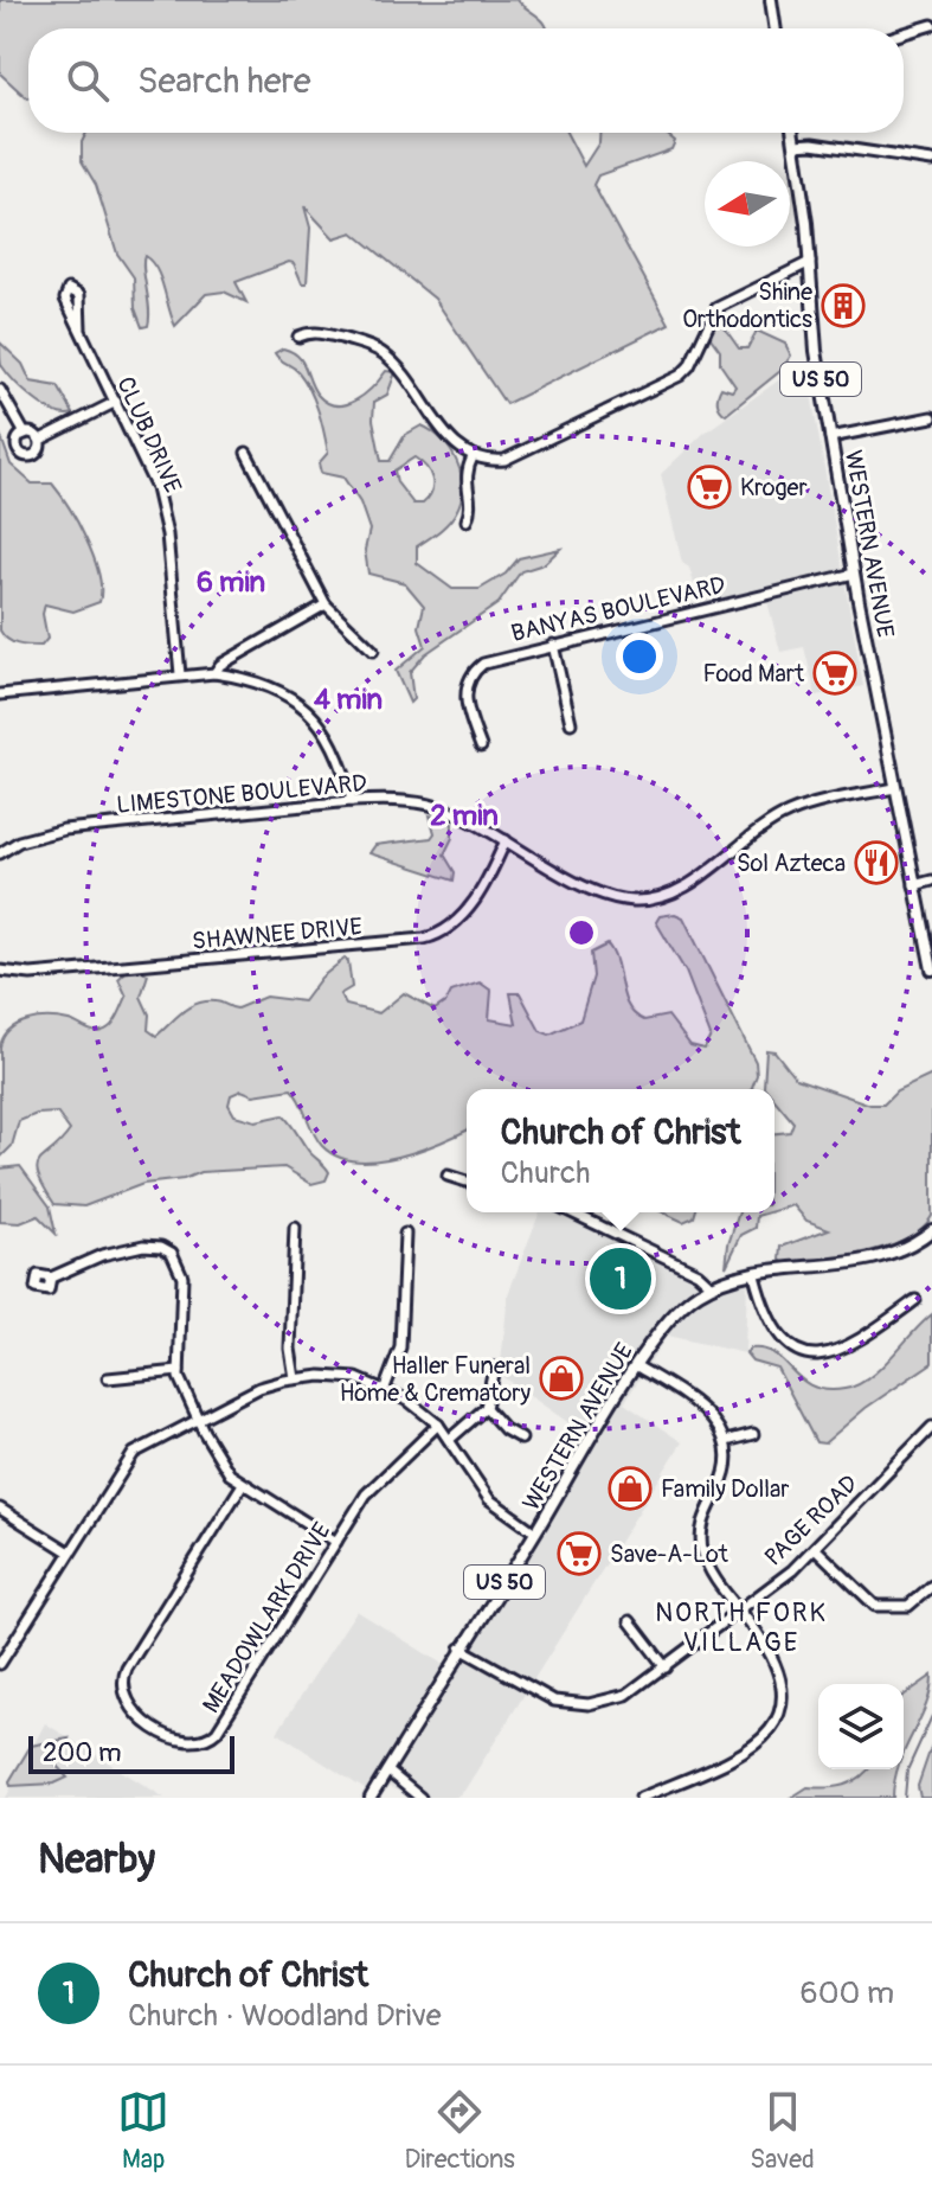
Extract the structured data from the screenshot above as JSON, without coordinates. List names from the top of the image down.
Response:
{
  "streets": {
    "main road": ["US 50", "WESTERN AVENUE"],
    "street": [
      "CLUB DRIVE",
      "BANYAS BOULEVARD",
      "LIMESTONE BOULEVARD",
      "SHAWNEE DRIVE",
      "PAGE ROAD",
      "MEADOWLARK DRIVE"
    ]
  },
  "crossings": [
    ["WESTERN AVENUE", "BANYAS BOULEVARD"],
    ["WESTERN AVENUE", "LIMESTONE BOULEVARD"],
    ["WESTERN AVENUE", "PAGE ROAD"],
    ["LIMESTONE BOULEVARD", "SHAWNEE DRIVE"]
  ],
  "districts": ["NORTH FORK VILLAGE"],
  "places": {
    "building": ["Shine Orthodontics"],
    "supermarket": ["Kroger", "Food Mart", "Save-A-Lot"],
    "restaurant": ["Sol Azteca"],
    "shop": ["Haller Funeral Home & Crematory", "Family Dollar"]
  },
  "scale_bar": "200 m",
  "north": "left",
  "page": {
    "search": "Search here",
    "popup": ["Church of Christ", "Church"],
    "pins": "1",
    "scale": "200 m",
    "heading": "Nearby",
    "list": [
      {
        "mark": "1",
        "name": "Church of Christ",
        "note": "Church · Woodland Drive",
        "value": "600 m"
      }
    ],
    "nav": ["Map", "Directions", "Saved"]
  },
  "rings": ["6 min", "4 min", "2 min"]
}
